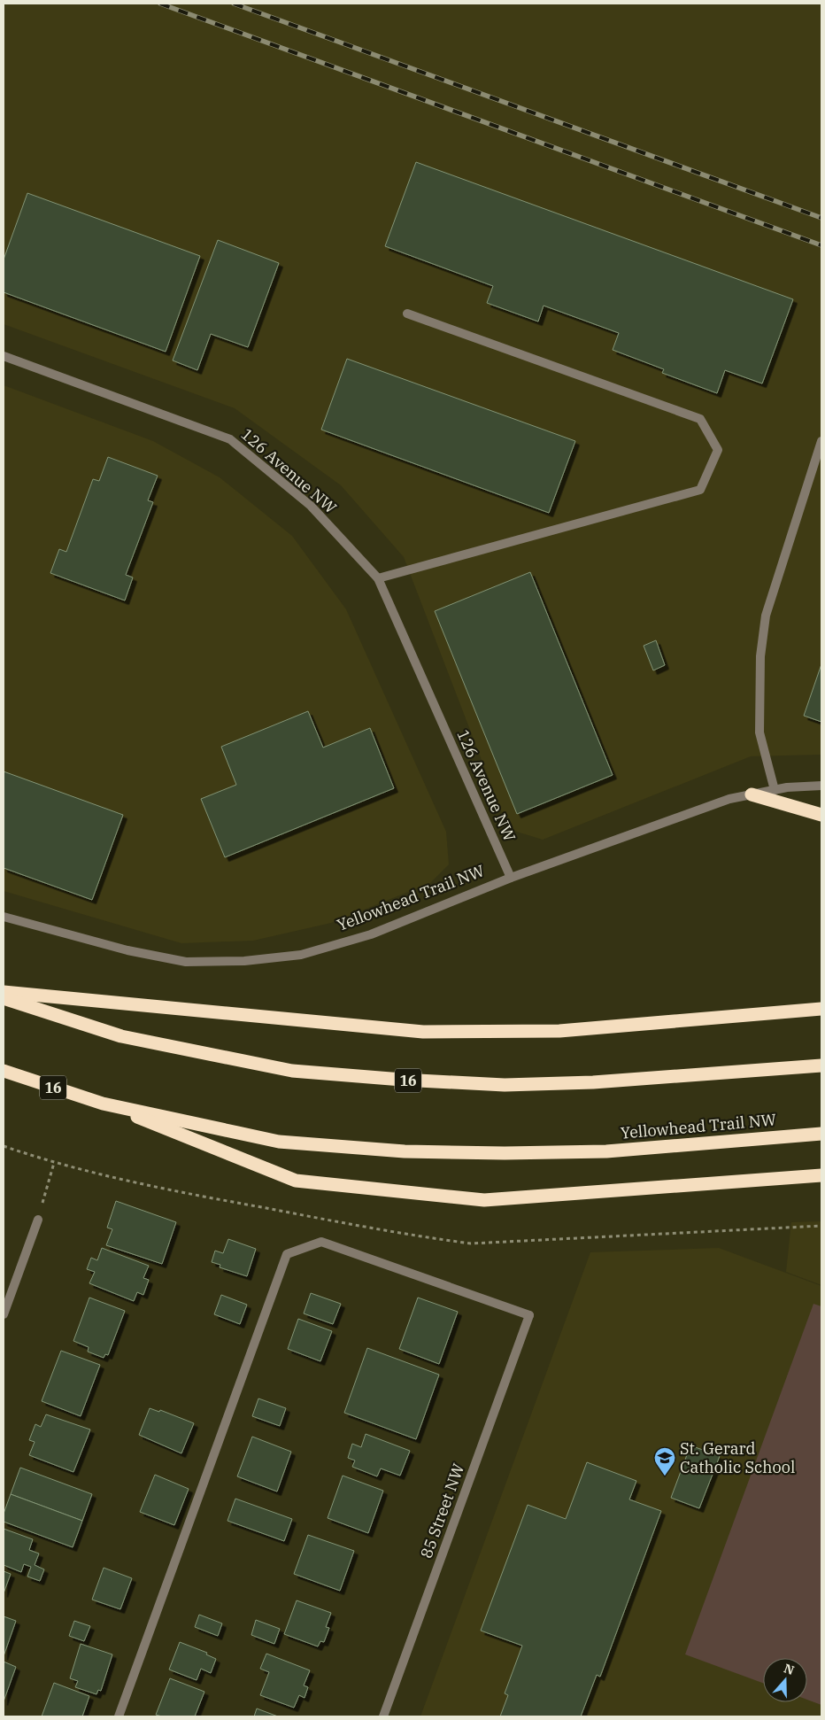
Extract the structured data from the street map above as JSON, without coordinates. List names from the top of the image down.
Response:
{
  "streets": {
    "highway": ["Yellowhead Trail NW", "16"],
    "street": ["126 Avenue NW", "85 Street NW"]
  },
  "crossings": [
    ["126 Avenue NW", "Yellowhead Trail NW"]
  ],
  "places": {
    "school or university": ["St. Gerard Catholic School"]
  },
  "north": "top"
}
